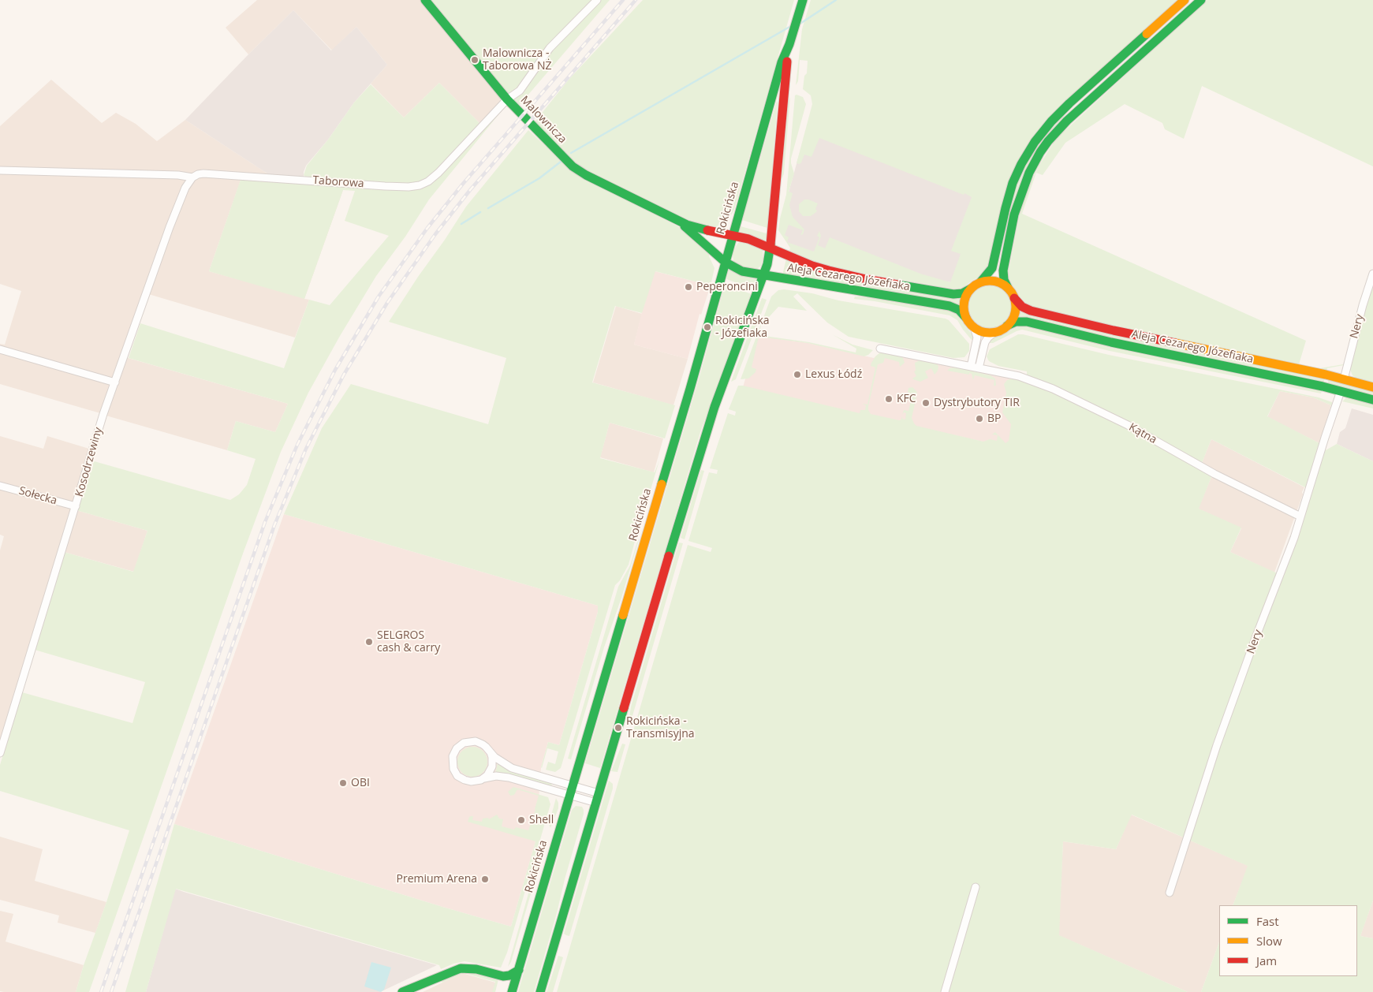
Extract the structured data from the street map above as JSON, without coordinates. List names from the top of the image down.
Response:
{
  "streets": {
    "main road": ["Malownicza", "Rokicińska", "Aleja Cezarego Józefiaka"],
    "street": [
      "Taborowa",
      "Nery",
      "Kątna",
      "Kosodrzewiny",
      "Sołecka"
    ]
  },
  "crossings": [
    ["Malownicza", "Taborowa"],
    ["Malownicza", "Rokicińska"],
    ["Malownicza", "Aleja Cezarego Józefiaka"],
    ["Taborowa", "Kosodrzewiny"],
    ["Rokicińska", "Aleja Cezarego Józefiaka"],
    ["Aleja Cezarego Józefiaka", "Nery"],
    ["Nery", "Kątna"],
    ["Kosodrzewiny", "Sołecka"]
  ],
  "places": [
    "Malownicza - Taborowa NŻ",
    "Peperoncini",
    "Rokicińska - Józefiaka",
    "Lexus Łódź",
    "KFC",
    "Dystrybutory TIR",
    "BP",
    "SELGROS cash & carry",
    "Rokicińska - Transmisyjna",
    "OBI",
    "Shell",
    "Premium Arena"
  ],
  "legend": ["Fast", "Slow", "Jam"]
}
